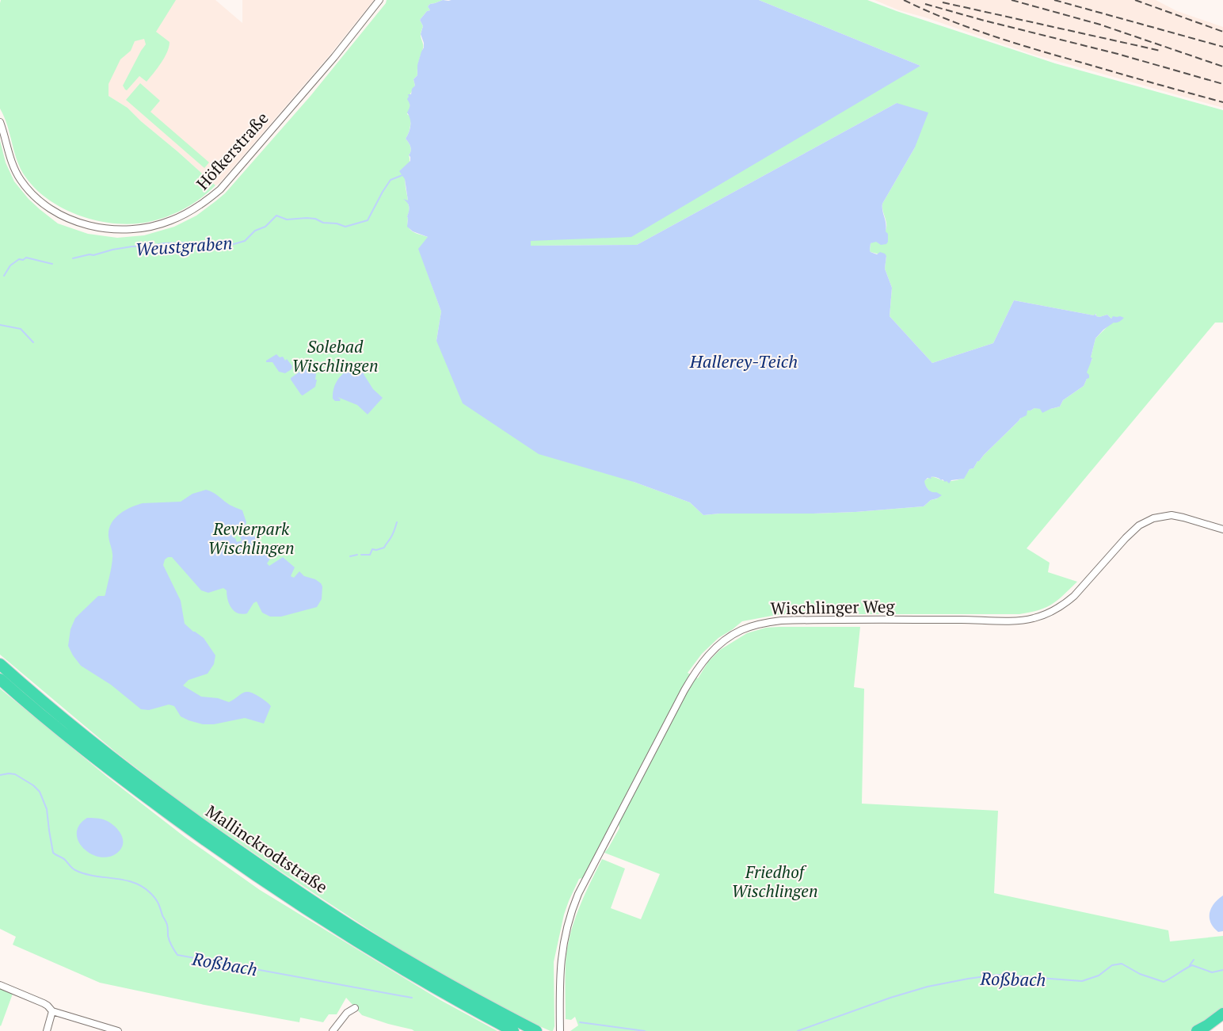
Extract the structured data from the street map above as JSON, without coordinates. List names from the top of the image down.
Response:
{
  "streets": {
    "highway": ["Mallinckrodtstraße"],
    "street": ["Höfkerstraße", "Wischlinger Weg"]
  },
  "water": ["Weustgraben", "Hallerey-Teich", "Roßbach"],
  "parks": ["Solebad Wischlingen", "Revierpark Wischlingen", "Friedhof Wischlingen"]
}
